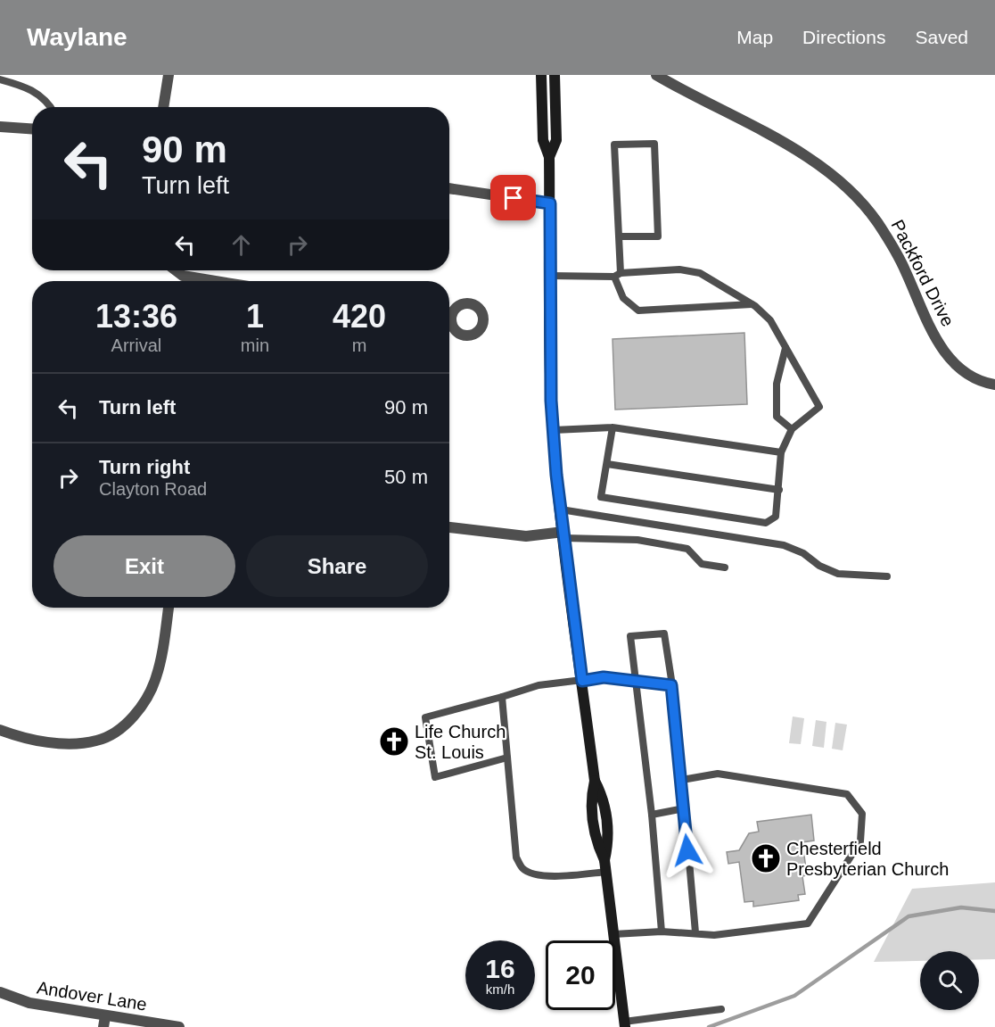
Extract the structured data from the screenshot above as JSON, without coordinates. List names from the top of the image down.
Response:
{
  "streets": {
    "street": ["Packford Drive", "Andover Lane"]
  },
  "places": {
    "church": ["Life Church St. Louis", "Chesterfield Presbyterian Church"]
  },
  "page": {
    "header": "Waylane",
    "nav": ["Map", "Directions", "Saved"],
    "turn": ["90 m", "Turn left"],
    "eta": [
      "13:36",
      "Arrival",
      "1",
      "min",
      "420",
      "m"
    ],
    "list": [
      {
        "name": "Turn left",
        "value": "90 m"
      },
      {
        "name": "Turn right",
        "note": "Clayton Road",
        "value": "50 m"
      }
    ],
    "buttons": ["Exit", "Share"],
    "speed": "16 km/h",
    "limit": "20"
  }
}
